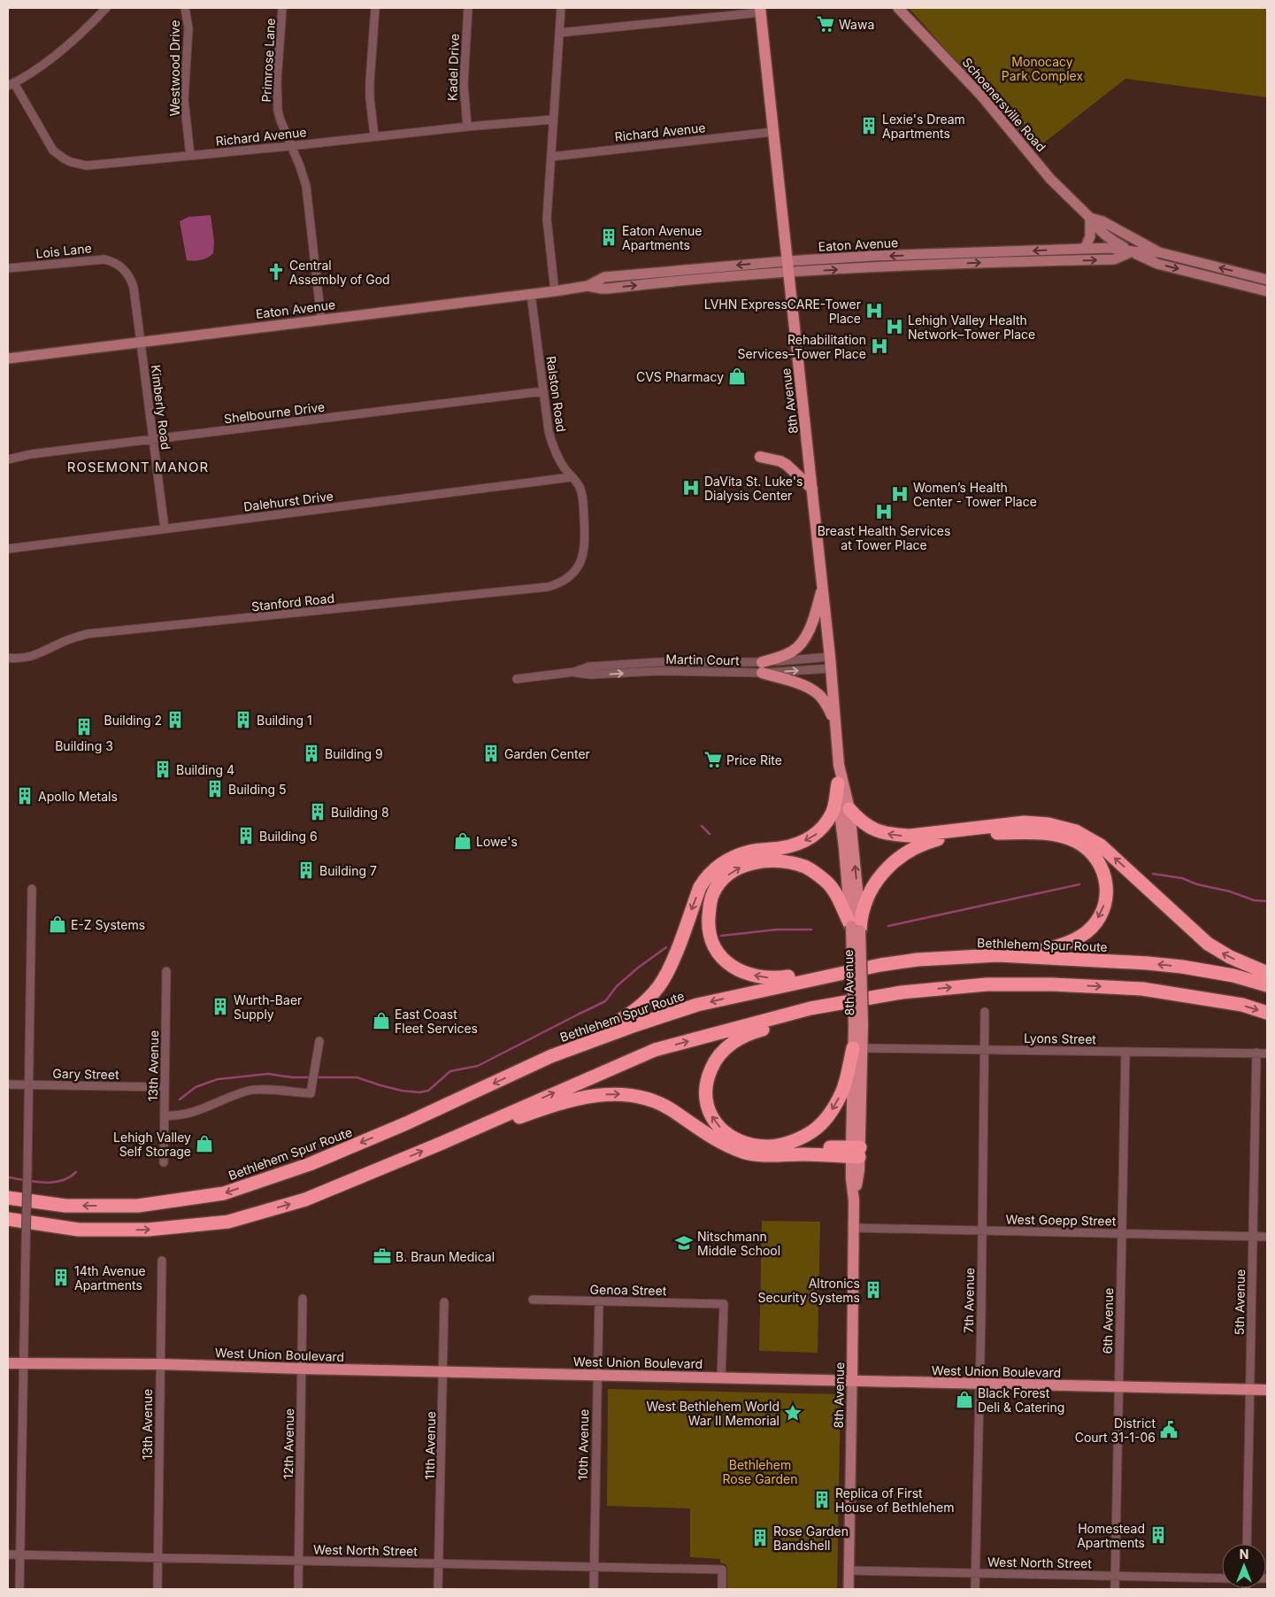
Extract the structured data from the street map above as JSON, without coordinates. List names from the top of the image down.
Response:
{
  "streets": {
    "highway": ["Bethlehem Spur Route"],
    "main road": ["8th Avenue", "West Union Boulevard"],
    "street": [
      "Primrose Lane",
      "Kadel Drive",
      "Westwood Drive",
      "Schoenersville Road",
      "Richard Avenue",
      "Eaton Avenue",
      "Lois Lane",
      "Ralston Road",
      "Kimberly Road",
      "Shelbourne Drive",
      "Dalehurst Drive",
      "Stanford Road",
      "Martin Court",
      "Lyons Street",
      "13th Avenue",
      "Gary Street",
      "West Goepp Street",
      "Genoa Street",
      "7th Avenue",
      "5th Avenue",
      "6th Avenue",
      "12th Avenue",
      "10th Avenue",
      "11th Avenue",
      "West North Street"
    ]
  },
  "crossings": [
    ["Primrose Lane", "Richard Avenue"],
    ["Primrose Lane", "Eaton Avenue"],
    ["Kadel Drive", "Richard Avenue"],
    ["Westwood Drive", "Richard Avenue"],
    ["Schoenersville Road", "Eaton Avenue"],
    ["Richard Avenue", "8th Avenue"],
    ["Eaton Avenue", "Lois Lane"],
    ["Eaton Avenue", "Ralston Road"],
    ["Eaton Avenue", "8th Avenue"],
    ["Eaton Avenue", "Kimberly Road"],
    ["Lois Lane", "Kimberly Road"],
    ["Ralston Road", "Shelbourne Drive"],
    ["Ralston Road", "Dalehurst Drive"],
    ["Ralston Road", "Stanford Road"],
    ["8th Avenue", "Martin Court"],
    ["8th Avenue", "Lyons Street"],
    ["8th Avenue", "West Goepp Street"],
    ["8th Avenue", "West Union Boulevard"],
    ["8th Avenue", "West North Street"],
    ["Kimberly Road", "Shelbourne Drive"],
    ["Kimberly Road", "Dalehurst Drive"],
    ["Lyons Street", "7th Avenue"],
    ["Lyons Street", "5th Avenue"],
    ["Lyons Street", "6th Avenue"],
    ["13th Avenue", "Gary Street"],
    ["13th Avenue", "West Union Boulevard"],
    ["13th Avenue", "West North Street"],
    ["West Goepp Street", "7th Avenue"],
    ["West Goepp Street", "5th Avenue"],
    ["West Goepp Street", "6th Avenue"],
    ["Genoa Street", "West Union Boulevard"],
    ["Genoa Street", "10th Avenue"],
    ["7th Avenue", "West Union Boulevard"],
    ["7th Avenue", "West North Street"],
    ["5th Avenue", "West Union Boulevard"],
    ["6th Avenue", "West Union Boulevard"],
    ["6th Avenue", "West North Street"],
    ["West Union Boulevard", "12th Avenue"],
    ["West Union Boulevard", "10th Avenue"],
    ["West Union Boulevard", "11th Avenue"],
    ["12th Avenue", "West North Street"],
    ["10th Avenue", "West North Street"],
    ["11th Avenue", "West North Street"]
  ],
  "districts": ["ROSEMONT MANOR"],
  "parks": ["Monocacy Park Complex", "Bethlehem Rose Garden"],
  "places": {
    "supermarket": ["Wawa", "Price Rite"],
    "building": [
      "Lexie's Dream Apartments",
      "Eaton Avenue Apartments",
      "Building 2",
      "Building 1",
      "Building 3",
      "Building 9",
      "Garden Center",
      "Building 4",
      "Building 5",
      "Apollo Metals",
      "Building 8",
      "Building 6",
      "Building 7",
      "Wurth-Baer Supply",
      "14th Avenue Apartments",
      "Altronics Security Systems",
      "Replica of First House of Bethlehem",
      "Homestead Apartments",
      "Rose Garden Bandshell"
    ],
    "church": ["Central Assembly of God"],
    "hospital": [
      "LVHN ExpressCARE-Tower Place",
      "Lehigh Valley Health Network–Tower Place",
      "Rehabilitation Services–Tower Place",
      "DaVita St. Luke's Dialysis Center",
      "Women’s Health Center - Tower Place",
      "Breast Health Services at Tower Place"
    ],
    "shop": [
      "CVS Pharmacy",
      "Lowe's",
      "E-Z Systems",
      "East Coast Fleet Services",
      "Lehigh Valley Self Storage",
      "Black Forest Deli & Catering"
    ],
    "school or university": ["Nitschmann Middle School"],
    "office": ["B. Braun Medical"],
    "place": ["West Bethlehem World War II Memorial"],
    "public building": ["District Court 31-1-06"]
  },
  "north": "top"
}
